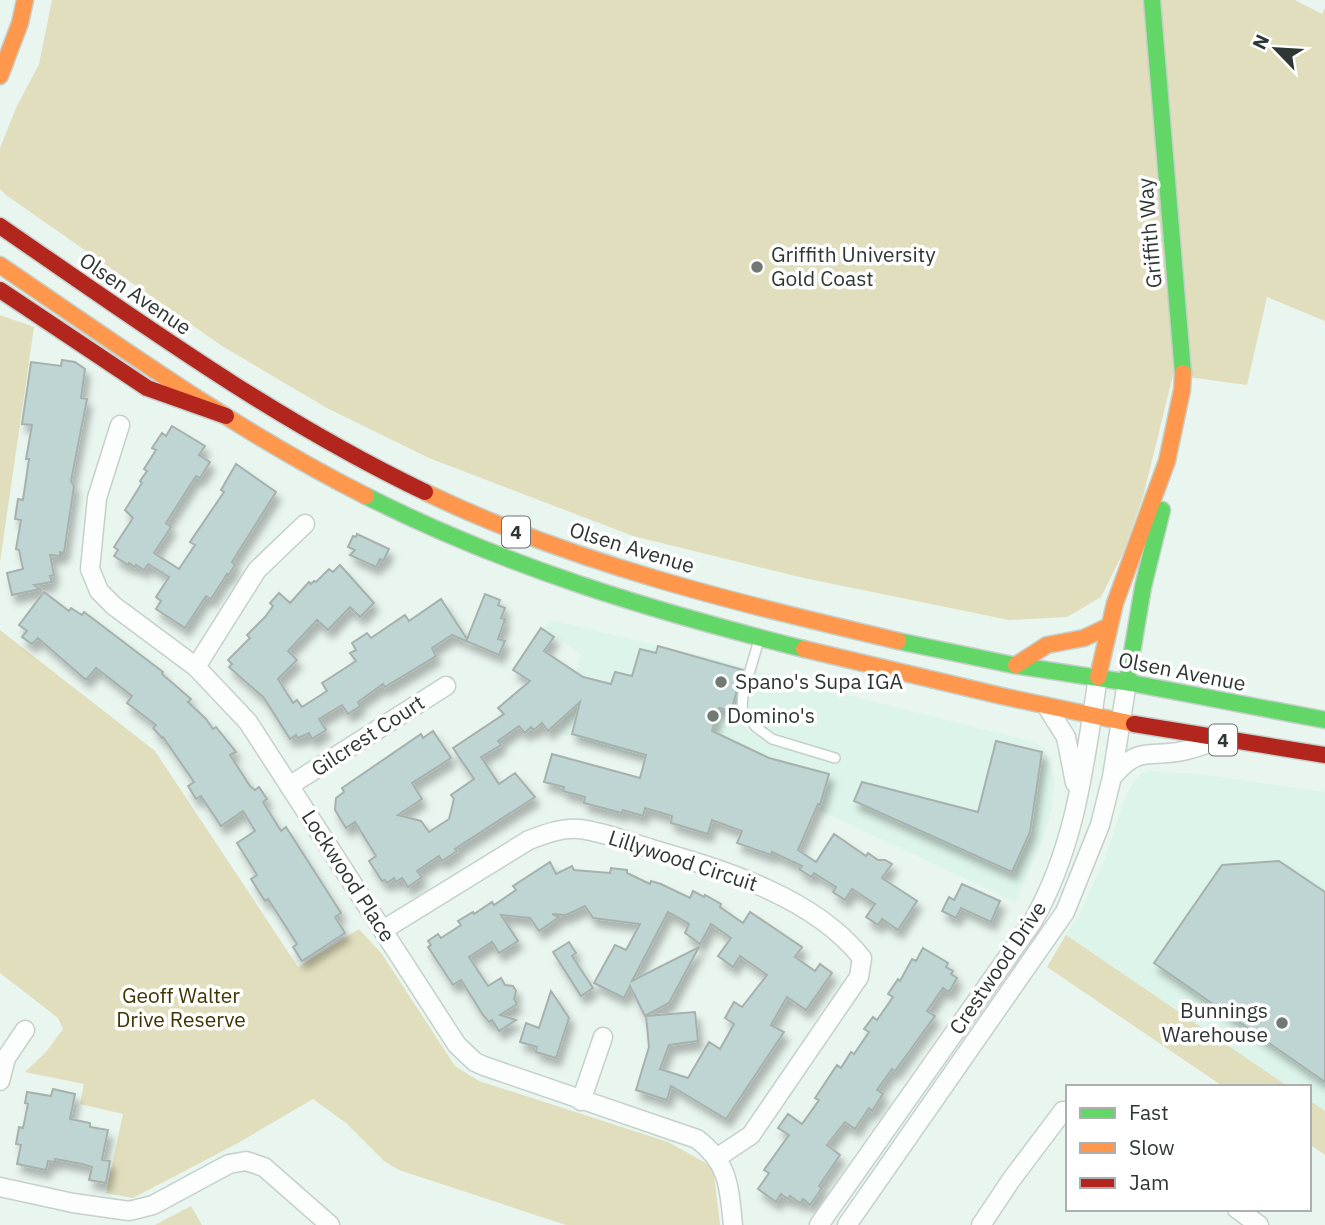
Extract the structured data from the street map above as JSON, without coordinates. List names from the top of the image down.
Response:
{
  "streets": {
    "main road": ["Griffith Way", "Olsen Avenue", "4"],
    "street": [
      "Gilcrest Court",
      "Lillywood Circuit",
      "Lockwood Place",
      "Crestwood Drive"
    ]
  },
  "crossings": [
    ["Griffith Way", "Olsen Avenue"],
    ["Griffith Way", "Crestwood Drive"],
    ["Olsen Avenue", "Crestwood Drive"],
    ["4", "Crestwood Drive"],
    ["Gilcrest Court", "Lockwood Place"],
    ["Lillywood Circuit", "Lockwood Place"]
  ],
  "parks": ["Geoff Walter Drive Reserve"],
  "places": [
    "Griffith University Gold Coast",
    "Spano's Supa IGA",
    "Domino's",
    "Bunnings Warehouse"
  ],
  "legend": ["Fast", "Slow", "Jam"],
  "north": "top left"
}
